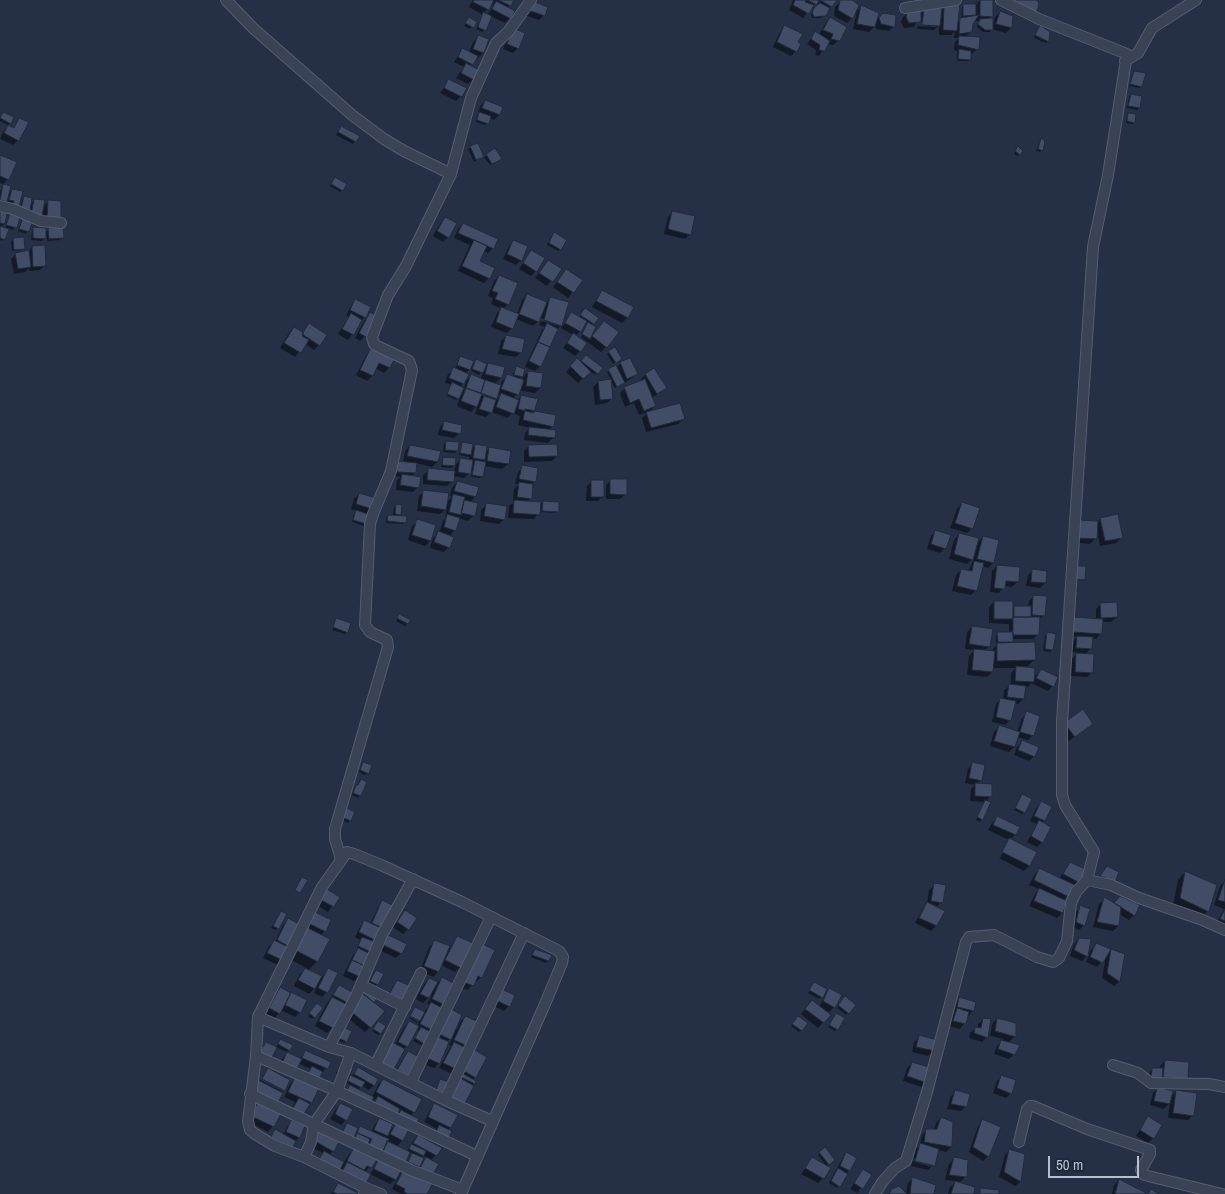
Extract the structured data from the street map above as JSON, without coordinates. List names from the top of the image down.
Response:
{
  "scale_bar": "50 m"
}
